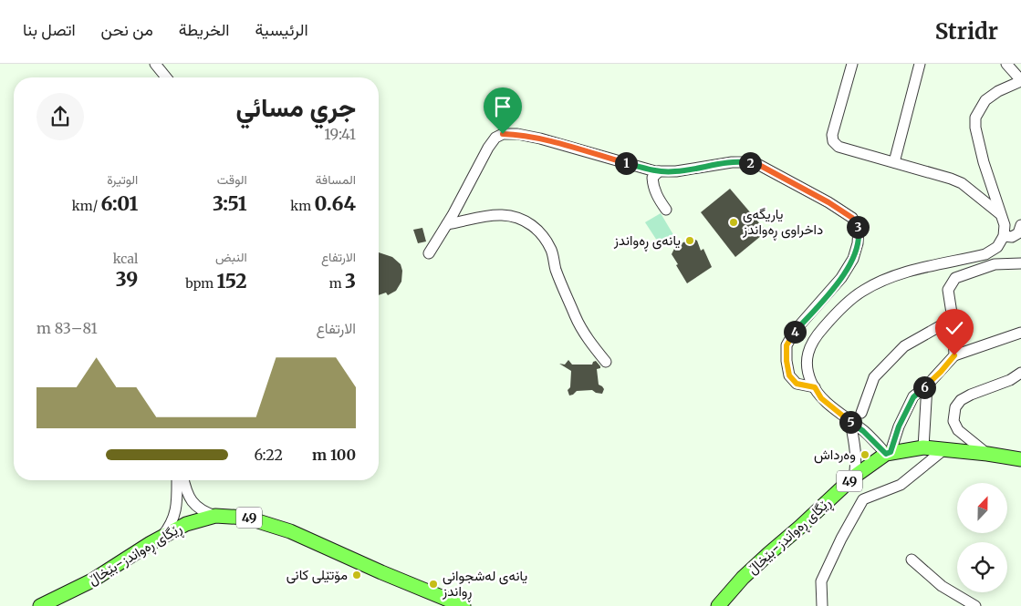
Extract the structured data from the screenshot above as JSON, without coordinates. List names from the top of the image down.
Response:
{
  "streets": {
    "main road": ["49", "ڕێگای ڕەواندز-بێخاڵ"]
  },
  "places": [
    "یاریگەی داخراوی ڕەواندز",
    "یانەی ڕەواندز",
    "وەرداش",
    "مۆتێلی کانی",
    "یانەی لەشجوانی ڕواندز"
  ],
  "north": "top",
  "page": {
    "header": "Stridr",
    "nav": [
      "الرئيسية",
      "الخريطة",
      "من نحن",
      "اتصل بنا"
    ],
    "heading": ["جري مسائي", "19:41"],
    "pins": [
      "1",
      "2",
      "3",
      "4",
      "6",
      "5"
    ],
    "stats": [
      ["المسافة", "0.64 km"],
      ["الوقت", "3:51"],
      ["الوتيرة", "6:01 /km"],
      ["الارتفاع", "3 m"],
      ["النبض", "152 bpm"],
      ["kcal", "39"]
    ],
    "chart": ["الارتفاع", "81–83 m"],
    "list": [
      {
        "name": "100 m",
        "note": "6:22"
      }
    ]
  }
}
